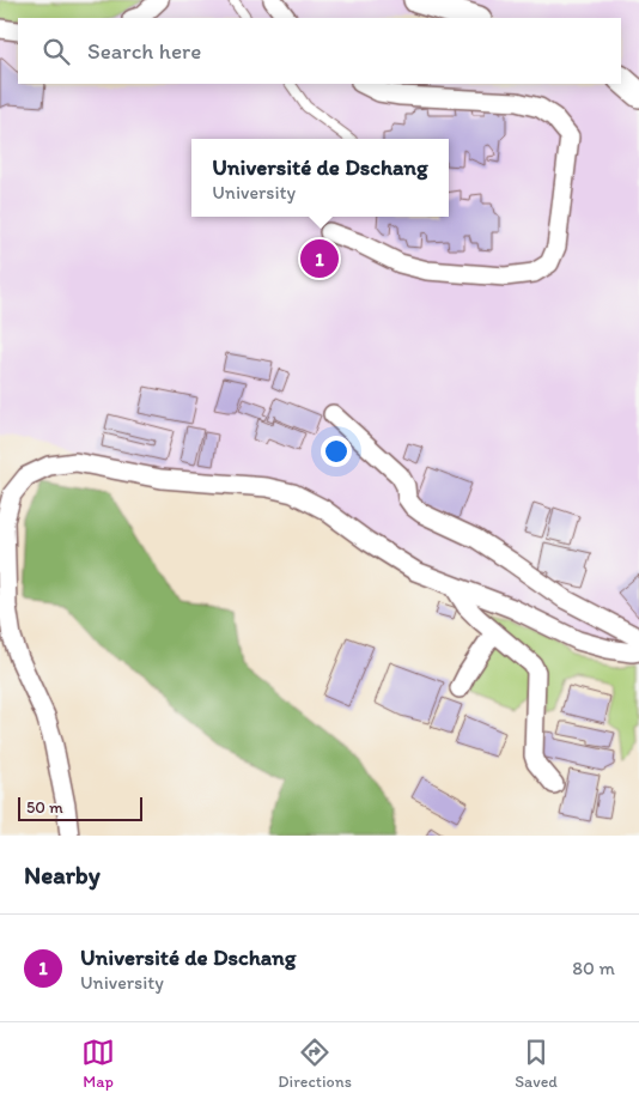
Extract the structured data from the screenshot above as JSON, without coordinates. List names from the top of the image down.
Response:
{
  "scale_bar": "50 m",
  "page": {
    "search": "Search here",
    "popup": ["Université de Dschang", "University"],
    "pins": "1",
    "scale": "50 m",
    "heading": "Nearby",
    "list": [
      {
        "mark": "1",
        "name": "Université de Dschang",
        "note": "University",
        "value": "80 m"
      }
    ],
    "nav": ["Map", "Directions", "Saved"]
  }
}
